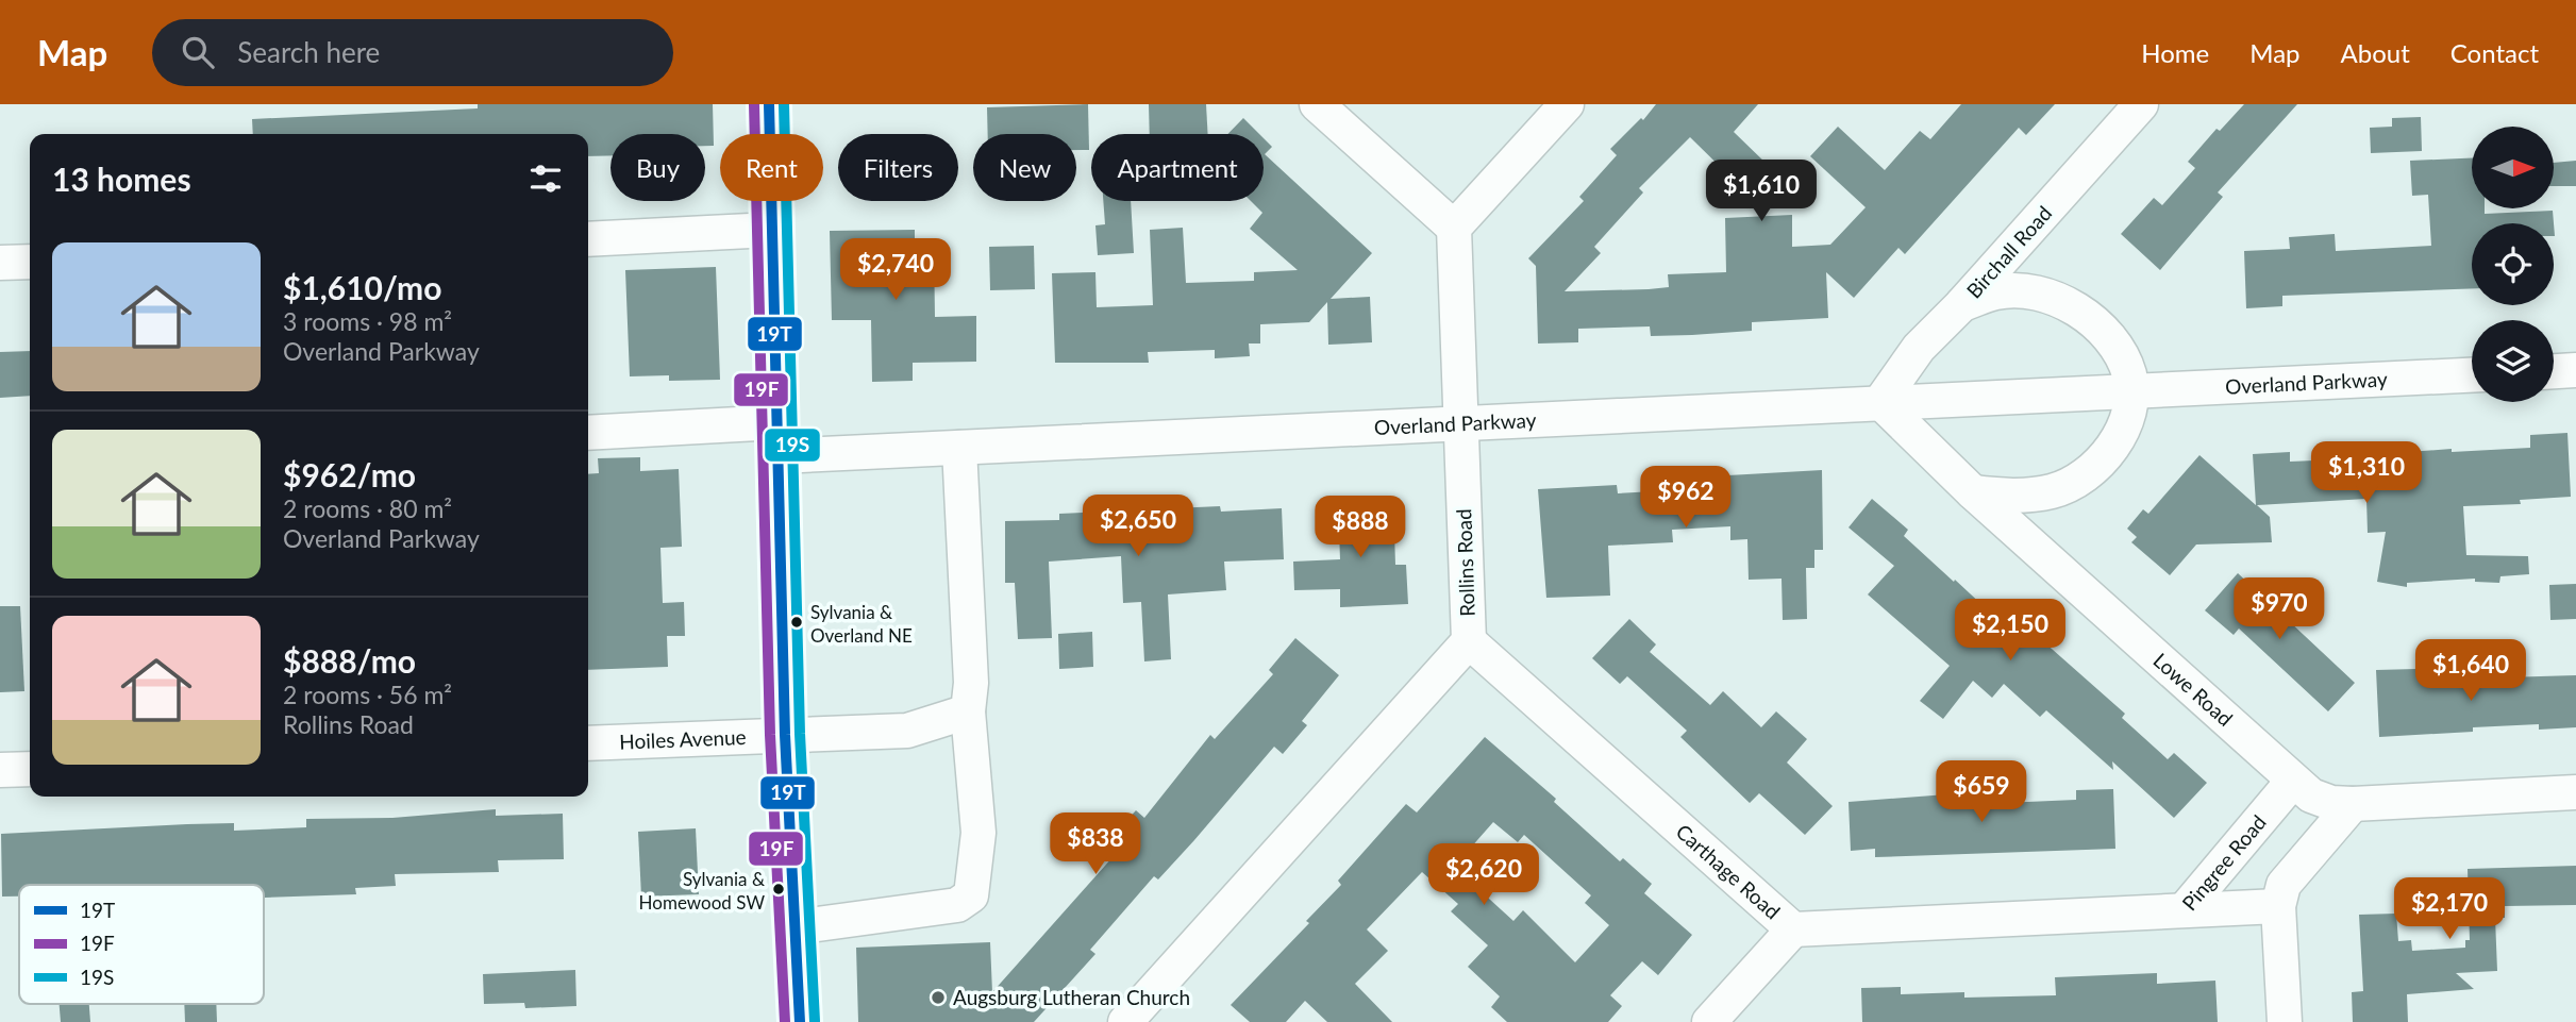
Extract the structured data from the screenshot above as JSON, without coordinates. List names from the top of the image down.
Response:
{
  "streets": {
    "street": [
      "Birchall Road",
      "Overland Parkway",
      "Rollins Road",
      "Lowe Road",
      "Hoiles Avenue",
      "Pingree Road",
      "Carthage Road"
    ]
  },
  "crossings": [
    ["Birchall Road", "Overland Parkway"],
    ["Birchall Road", "Lowe Road"],
    ["Overland Parkway", "Rollins Road"],
    ["Overland Parkway", "Lowe Road"],
    ["Rollins Road", "Carthage Road"],
    ["Lowe Road", "Pingree Road"],
    ["Pingree Road", "Carthage Road"]
  ],
  "places": ["Sylvania & Overland NE", "Sylvania & Homewood SW", "Augsburg Lutheran Church"],
  "lines": ["transit line 19T", "transit line 19F", "transit line 19S"],
  "legend": ["19T", "19F", "19S"],
  "north": "right",
  "page": {
    "header": "Map",
    "search": "Search here",
    "nav": [
      "Home",
      "Map",
      "About",
      "Contact"
    ],
    "chip": [
      "Buy",
      "Rent",
      "Filters",
      "New",
      "Apartment"
    ],
    "heading": "13 homes",
    "price": [
      "$1,610",
      "$2,740",
      "$1,310",
      "$962",
      "$2,650",
      "$888",
      "$970",
      "$2,150",
      "$1,640",
      "$659",
      "$838",
      "$2,620",
      "$2,170"
    ],
    "list": [
      {
        "name": "$1,610/mo",
        "note": "3 rooms · 98 m² · Overland Parkway"
      },
      {
        "name": "$962/mo",
        "note": "2 rooms · 80 m² · Overland Parkway"
      },
      {
        "name": "$888/mo",
        "note": "2 rooms · 56 m² · Rollins Road"
      }
    ]
  }
}
